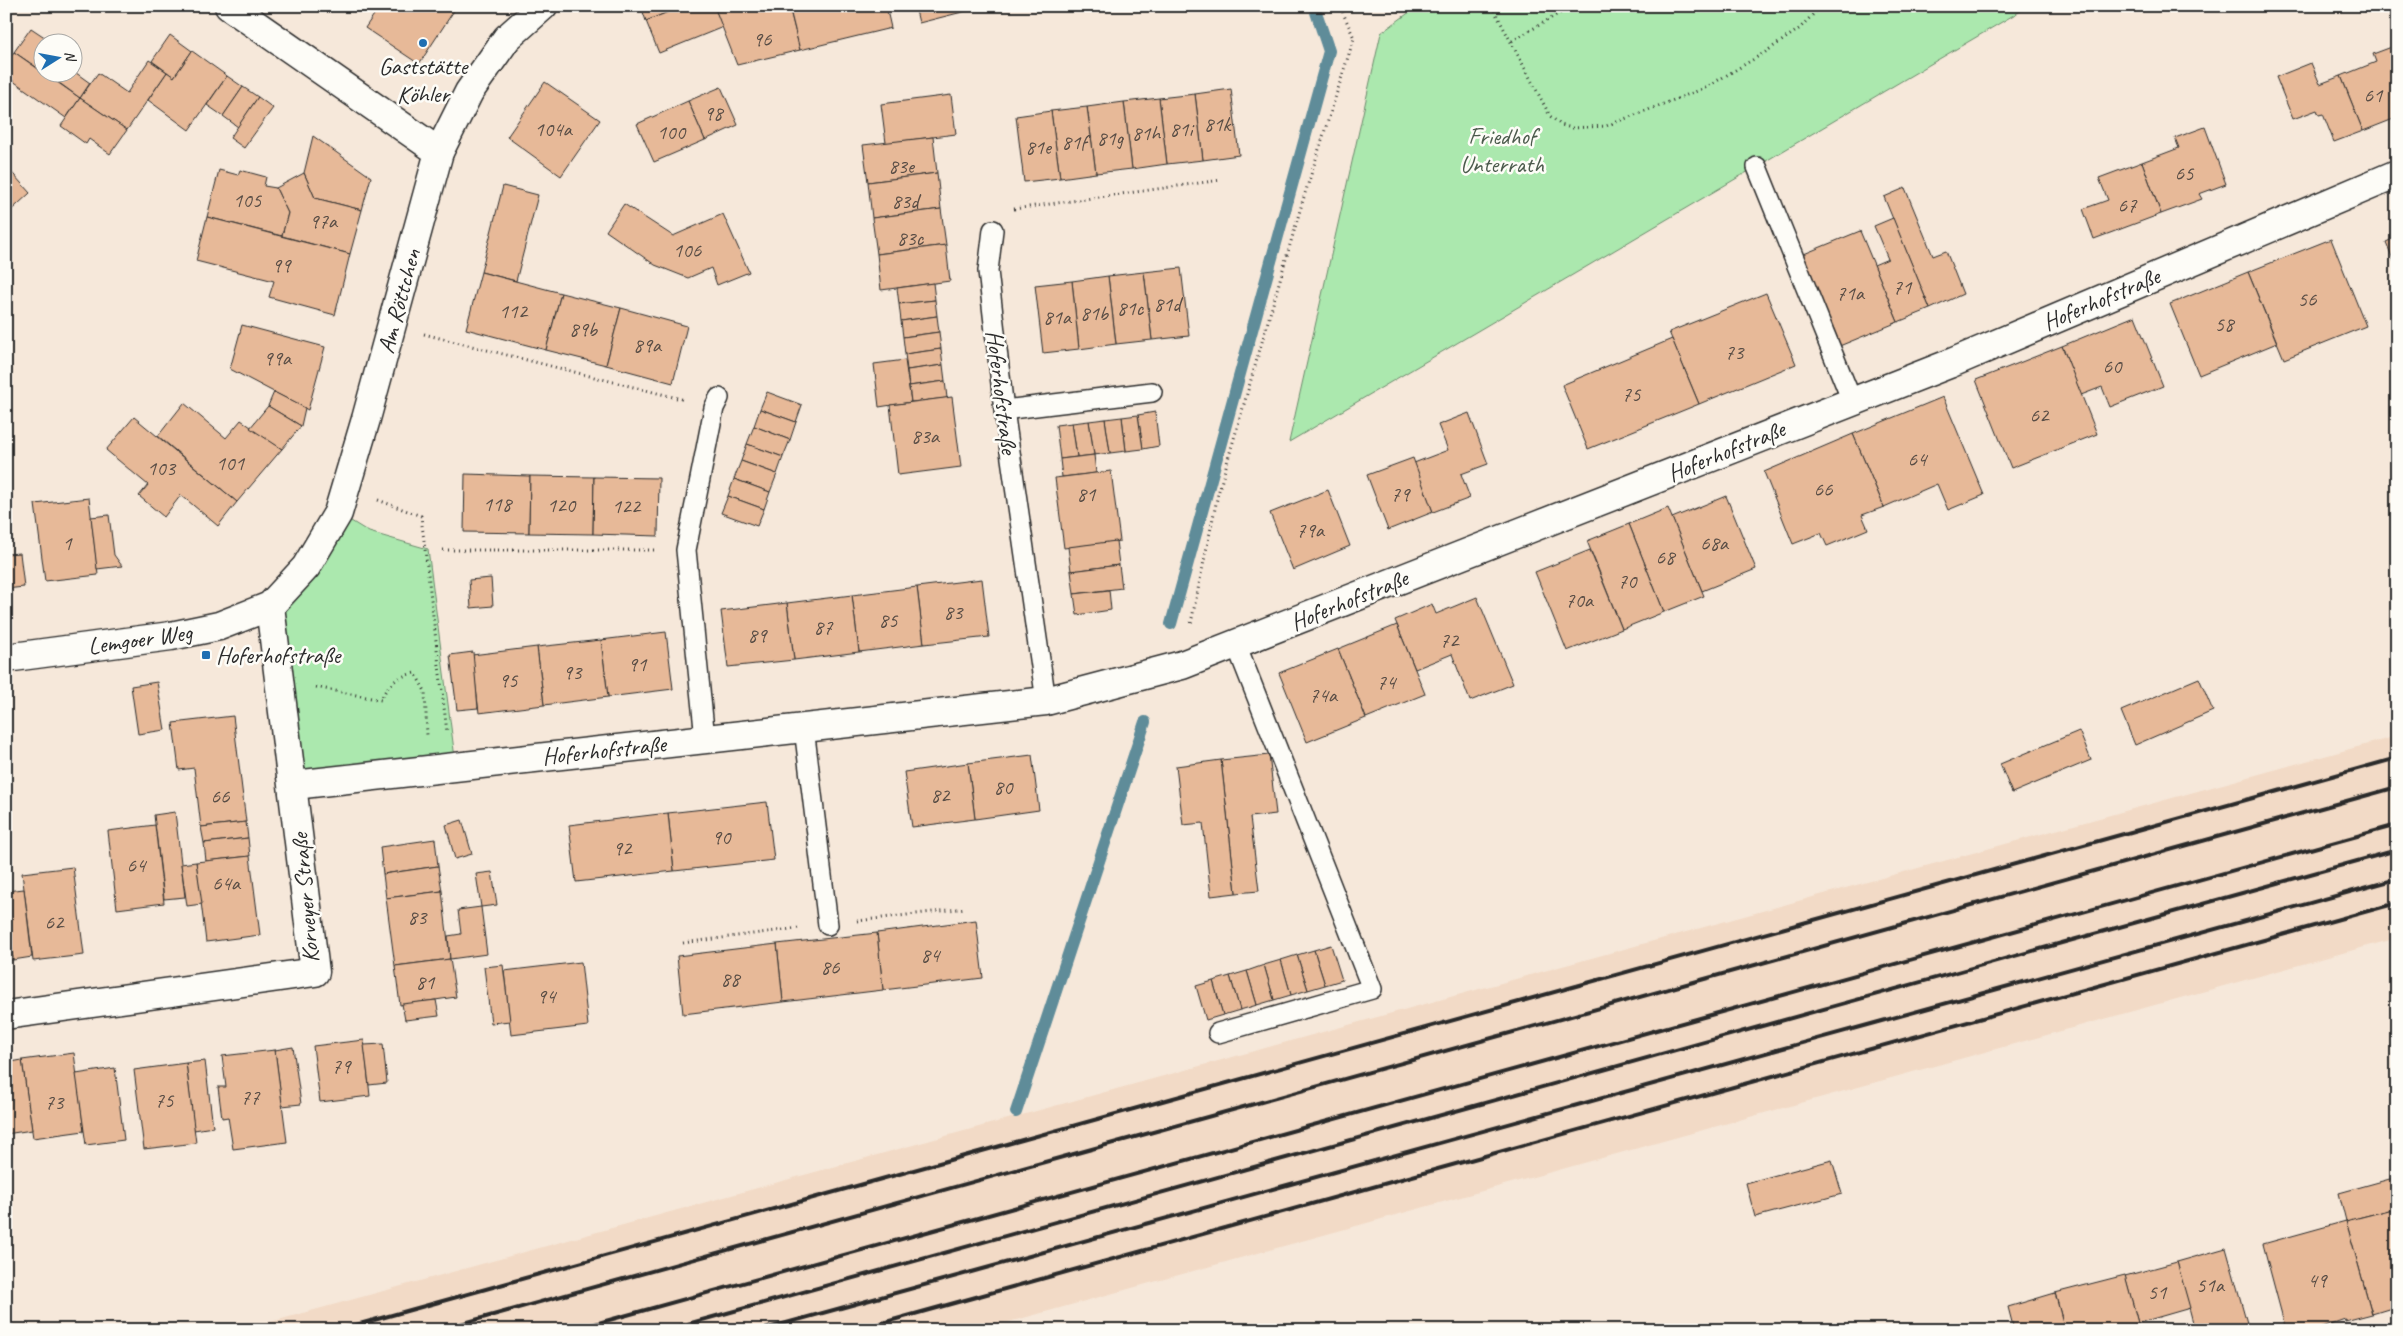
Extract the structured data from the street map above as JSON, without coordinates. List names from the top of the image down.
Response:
{
  "streets": {
    "street": [
      "Hoferhofstraße",
      "Am Röttchen",
      "Lemgoer Weg",
      "Korveyer Straße"
    ]
  },
  "crossings": [
    ["Hoferhofstraße", "Korveyer Straße"],
    ["Am Röttchen", "Lemgoer Weg"],
    ["Am Röttchen", "Korveyer Straße"],
    ["Lemgoer Weg", "Korveyer Straße"]
  ],
  "parks": ["Friedhof Unterrath"],
  "places": {
    "other": ["Gaststätte Köhler"],
    "transit": ["Hoferhofstraße"]
  },
  "house_numbers": [
    "96",
    "61",
    "98",
    "81k",
    "104a",
    "81i",
    "100",
    "81h",
    "81g",
    "81f",
    "81e",
    "83e",
    "65",
    "105",
    "83d",
    "67",
    "97a",
    "83c",
    "106",
    "99",
    "71",
    "71a",
    "56",
    "81d",
    "81c",
    "112",
    "81b",
    "81a",
    "58",
    "89b",
    "89a",
    "73",
    "99a",
    "60",
    "75",
    "62",
    "83a",
    "64",
    "101",
    "103",
    "66",
    "81",
    "79",
    "118",
    "120",
    "122",
    "79a",
    "1",
    "68a",
    "68",
    "70",
    "70a",
    "83",
    "85",
    "87",
    "89",
    "72",
    "91",
    "93",
    "95",
    "74",
    "74a",
    "80",
    "82",
    "66",
    "90",
    "92",
    "64",
    "64a",
    "83",
    "62",
    "84",
    "86",
    "88",
    "81",
    "94",
    "79",
    "77",
    "75",
    "73",
    "49",
    "51a",
    "51"
  ],
  "north": "right"
}
